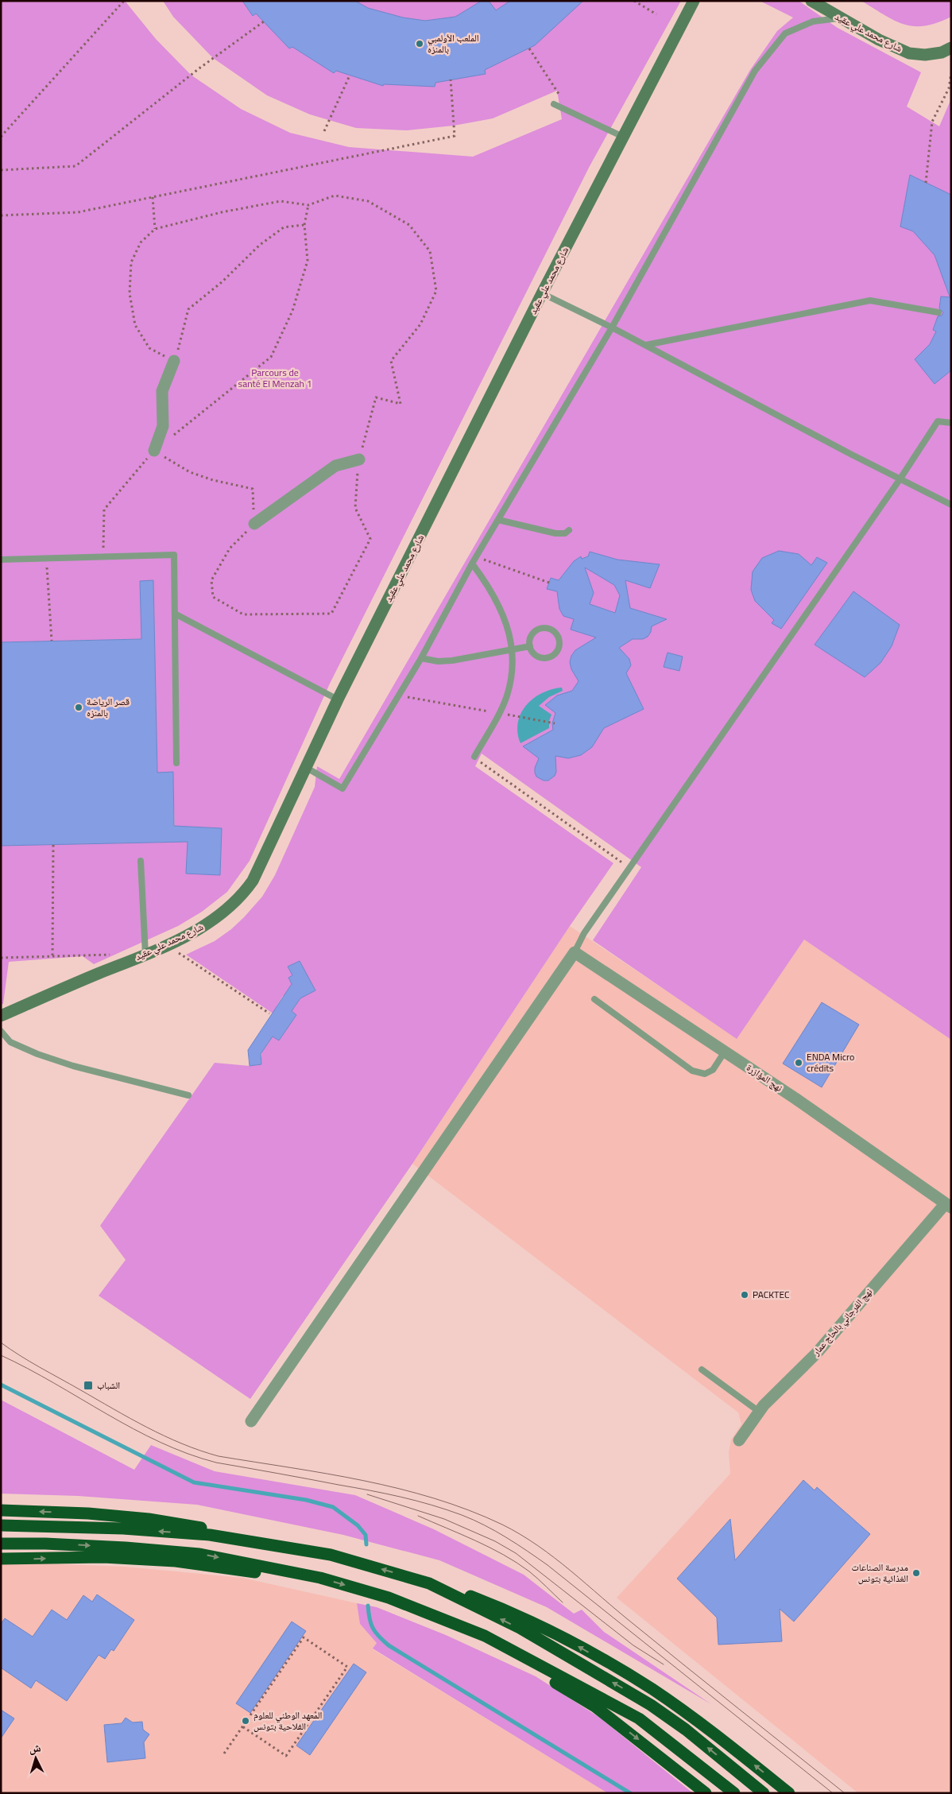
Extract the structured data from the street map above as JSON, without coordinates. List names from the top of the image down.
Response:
{
  "streets": {
    "street": ["شارع محمد علي عقيد", "نهج المؤازرة", "نهج الفرجاني بالحاج عمار"]
  },
  "crossings": [
    ["نهج المؤازرة", "نهج الفرجاني بالحاج عمار"]
  ],
  "parks": ["Parcours de santé El Menzah 1"],
  "places": {
    "other": [
      "الملعب الأولمبي بالمنزه",
      "قصر الرياضة بالمنزه",
      "ENDA Micro crédits",
      "PACKTEC",
      "مدرسة الصناعات الغذائية بتونس",
      "المعهد الوطني للعلوم الفلاحية بتونس"
    ],
    "transit": ["الشباب"]
  },
  "north": "top"
}
